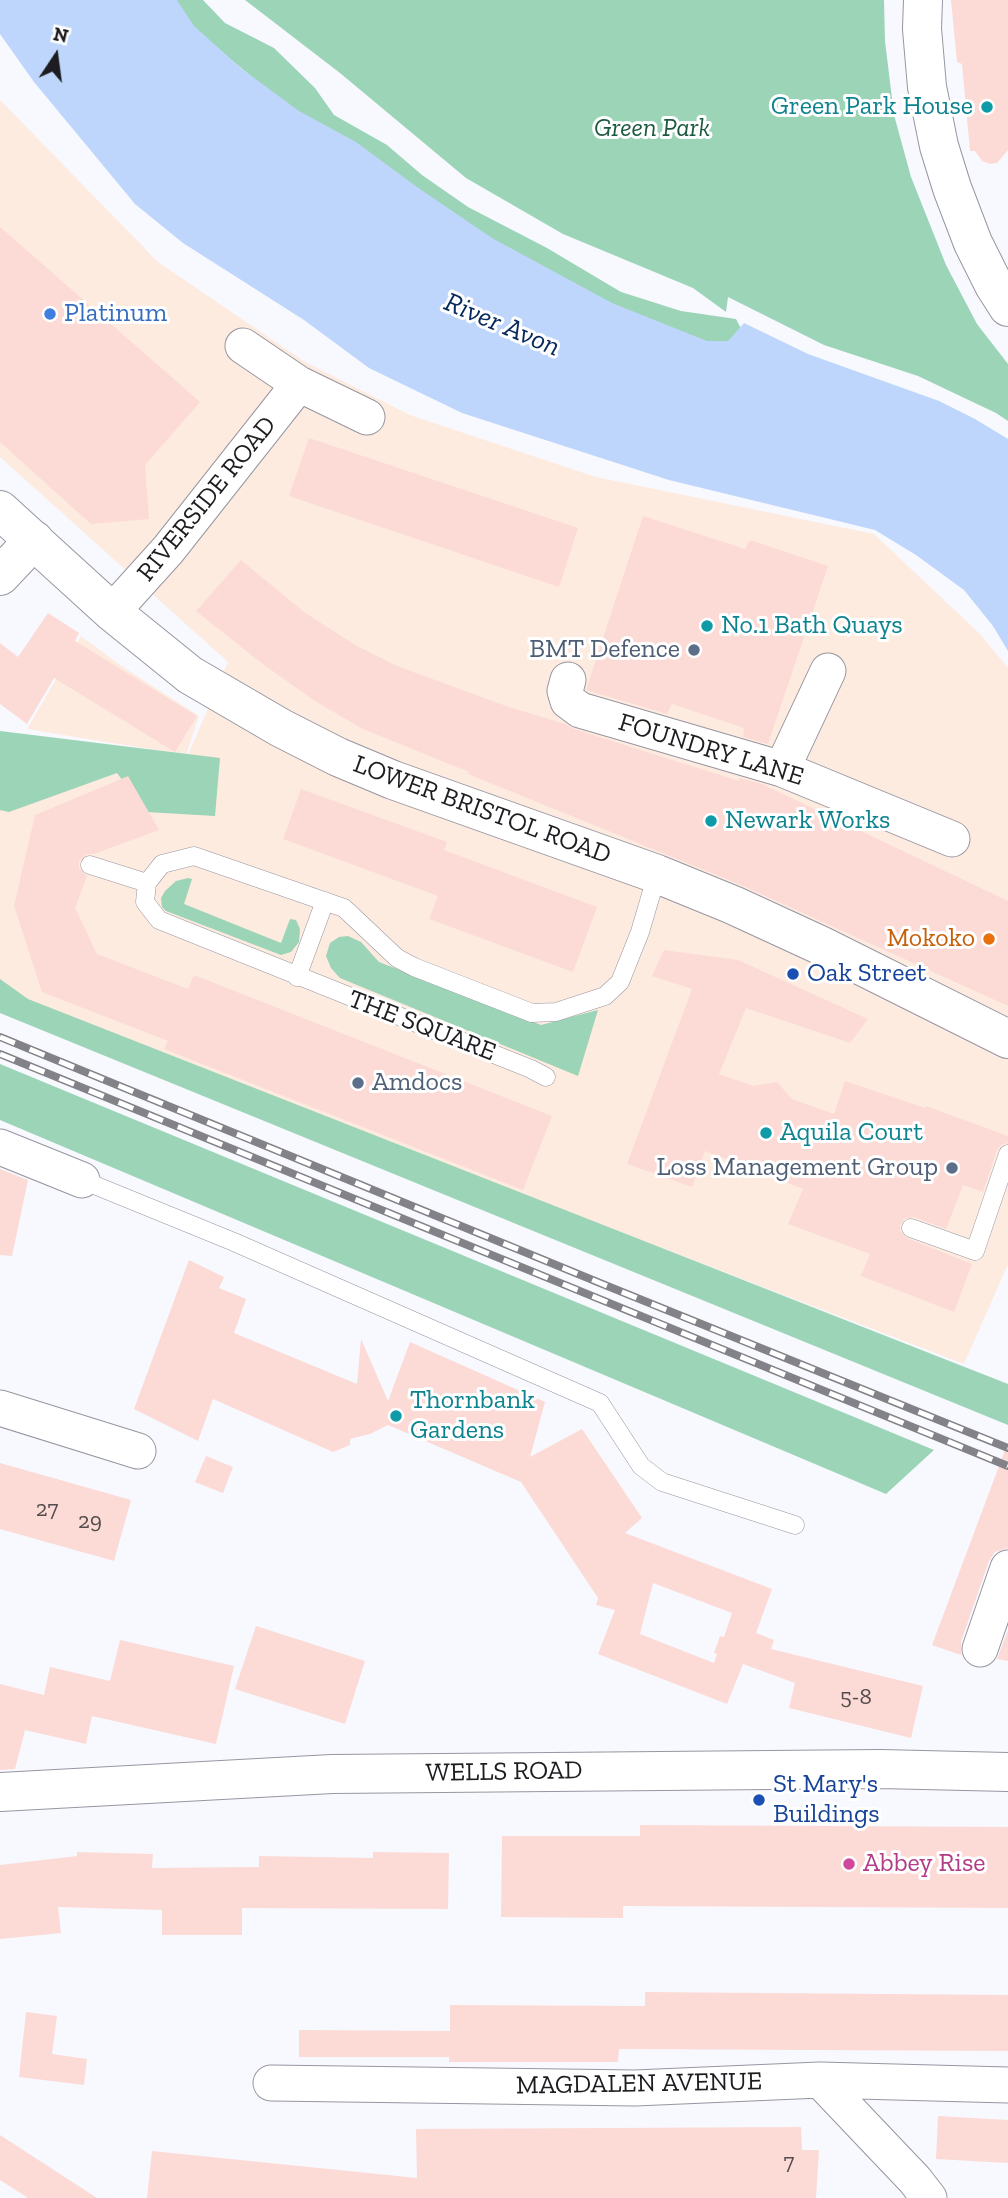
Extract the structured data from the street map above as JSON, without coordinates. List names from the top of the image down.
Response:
{
  "streets": {
    "main road": ["LOWER BRISTOL ROAD", "WELLS ROAD"],
    "street": ["RIVERSIDE ROAD", "FOUNDRY LANE", "MAGDALEN AVENUE"],
    "lane": ["THE SQUARE"]
  },
  "crossings": [
    ["RIVERSIDE ROAD", "LOWER BRISTOL ROAD"],
    ["LOWER BRISTOL ROAD", "THE SQUARE"]
  ],
  "water": ["River Avon"],
  "parks": ["Green Park"],
  "places": [
    "Green Park House",
    "Platinum",
    "No.1 Bath Quays",
    "BMT Defence",
    "Newark Works",
    "Mokoko",
    "Oak Street",
    "Amdocs",
    "Aquila Court",
    "Loss Management Group",
    "Thornbank Gardens",
    "St Mary's Buildings",
    "Abbey Rise"
  ],
  "house_numbers": [
    "27",
    "29",
    "5-8",
    "7"
  ],
  "north": "top"
}
